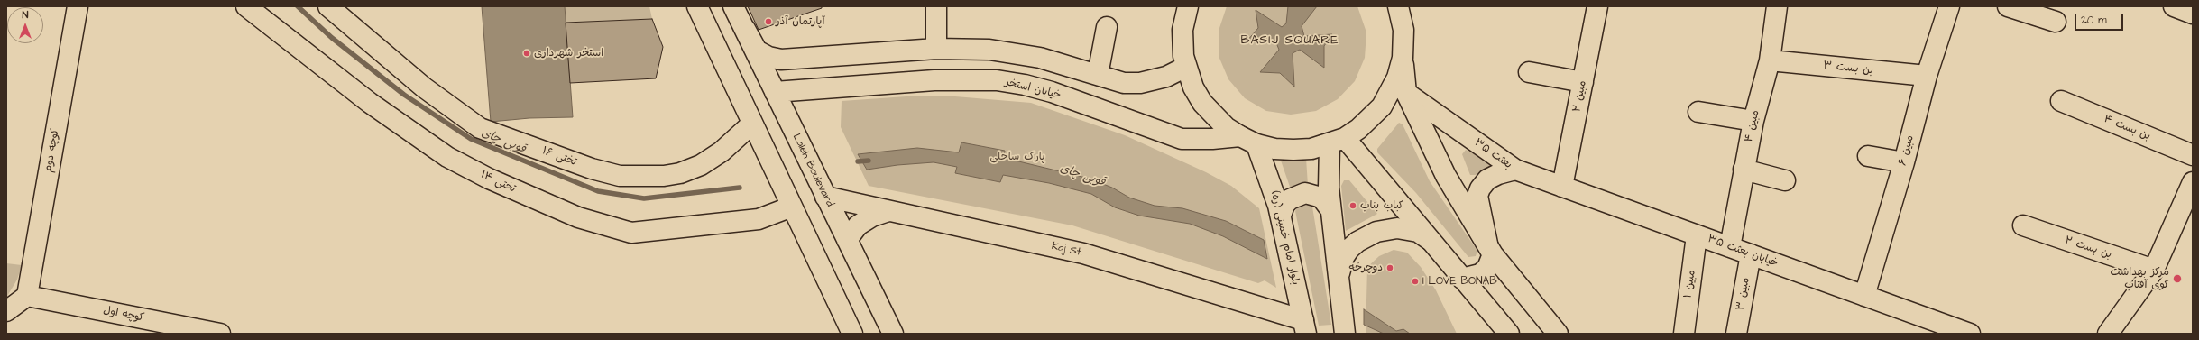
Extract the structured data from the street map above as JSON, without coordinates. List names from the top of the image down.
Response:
{
  "streets": {
    "main road": [
      "بن بست ۳",
      "خیابان استخر",
      "مبین ۲",
      "مبین ۴",
      "بن بست ۴",
      "کوچه دوم",
      "مبین ۶",
      "بعثت ۳۵",
      "تختی ۱۶",
      "Laleh Boulevard",
      "تختی ۱۴",
      "بلوار امام خمینی (ره)",
      "بن بست ۲",
      "Kaj St.",
      "خیابان بعثت ۳۵",
      "مبین ۱",
      "مبین ۳",
      "کوچه اول"
    ]
  },
  "crossings": [
    ["بن بست ۳", "مبین ۴"],
    ["بن بست ۳", "مبین ۶"],
    ["خیابان استخر", "Laleh Boulevard"],
    ["خیابان استخر", "بلوار امام خمینی (ره)"],
    ["مبین ۲", "خیابان بعثت ۳۵"],
    ["مبین ۴", "خیابان بعثت ۳۵"],
    ["کوچه دوم", "کوچه اول"],
    ["مبین ۶", "خیابان بعثت ۳۵"],
    ["بعثت ۳۵", "خیابان بعثت ۳۵"],
    ["Laleh Boulevard", "Kaj St."],
    ["بلوار امام خمینی (ره)", "Kaj St."],
    ["خیابان بعثت ۳۵", "مبین ۱"],
    ["خیابان بعثت ۳۵", "مبین ۳"]
  ],
  "districts": ["BASIJ SQUARE"],
  "water": ["قوبی چای"],
  "parks": ["پارک ساحلی"],
  "places": [
    "آپارتمان آذر",
    "استخر شهرداری",
    "کباب بناب",
    "دوچرخه",
    "مرکز بهداشت کوی آفتاب",
    "I LOVE BONAB"
  ],
  "scale_bar": "20 m",
  "north": "top"
}
